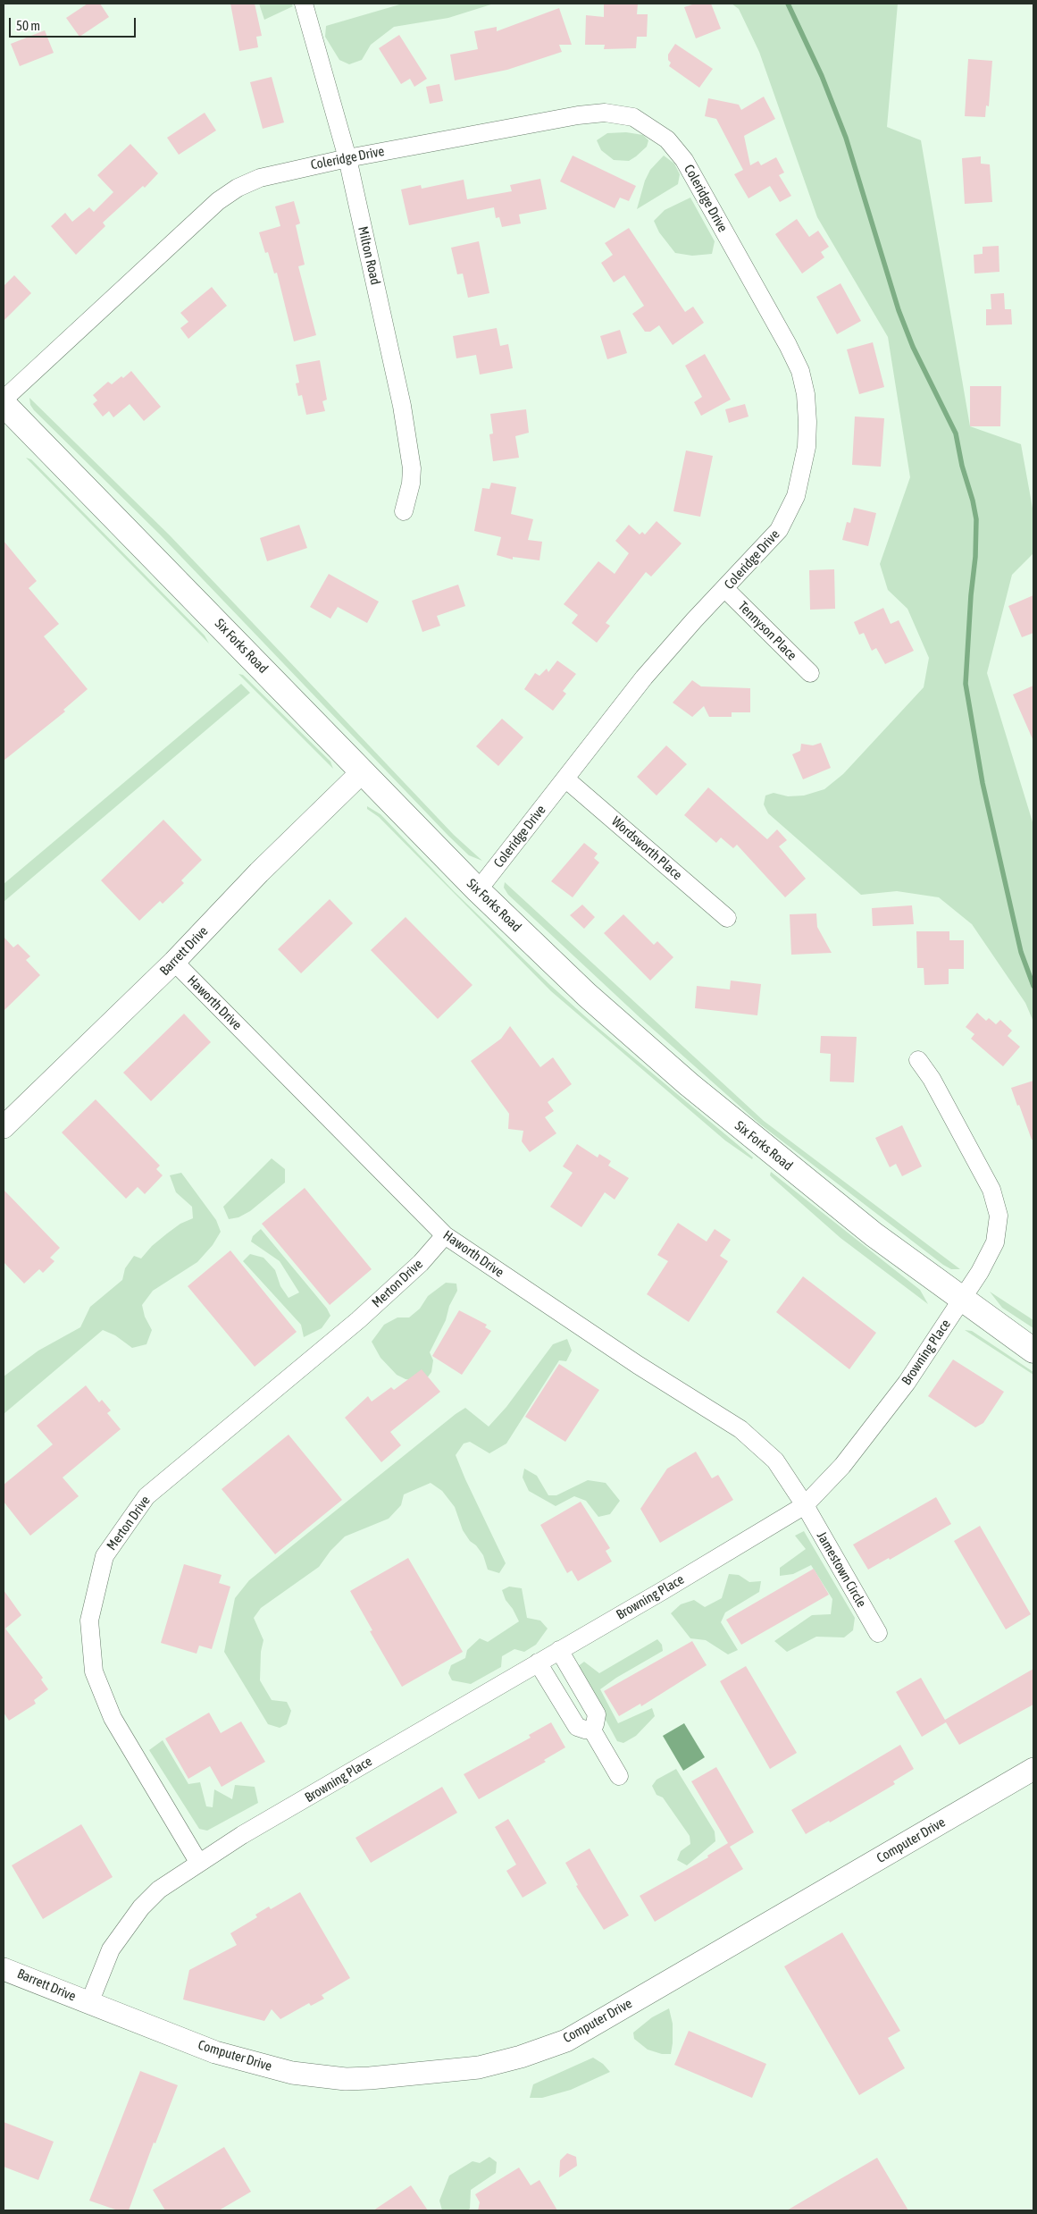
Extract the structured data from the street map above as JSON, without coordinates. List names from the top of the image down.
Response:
{
  "streets": {
    "main road": ["Six Forks Road"],
    "street": [
      "Coleridge Drive",
      "Milton Road",
      "Tennyson Place",
      "Wordsworth Place",
      "Barrett Drive",
      "Haworth Drive",
      "Merton Drive",
      "Browning Place",
      "Jamestown Circle",
      "Computer Drive"
    ]
  },
  "crossings": [
    ["Coleridge Drive", "Milton Road"],
    ["Coleridge Drive", "Tennyson Place"],
    ["Coleridge Drive", "Six Forks Road"],
    ["Coleridge Drive", "Wordsworth Place"],
    ["Six Forks Road", "Barrett Drive"],
    ["Six Forks Road", "Browning Place"],
    ["Barrett Drive", "Haworth Drive"],
    ["Barrett Drive", "Browning Place"],
    ["Barrett Drive", "Computer Drive"],
    ["Haworth Drive", "Merton Drive"],
    ["Haworth Drive", "Browning Place"],
    ["Haworth Drive", "Jamestown Circle"],
    ["Merton Drive", "Browning Place"],
    ["Browning Place", "Jamestown Circle"],
    ["Browning Place", "Computer Drive"]
  ],
  "scale_bar": "50 m"
}
